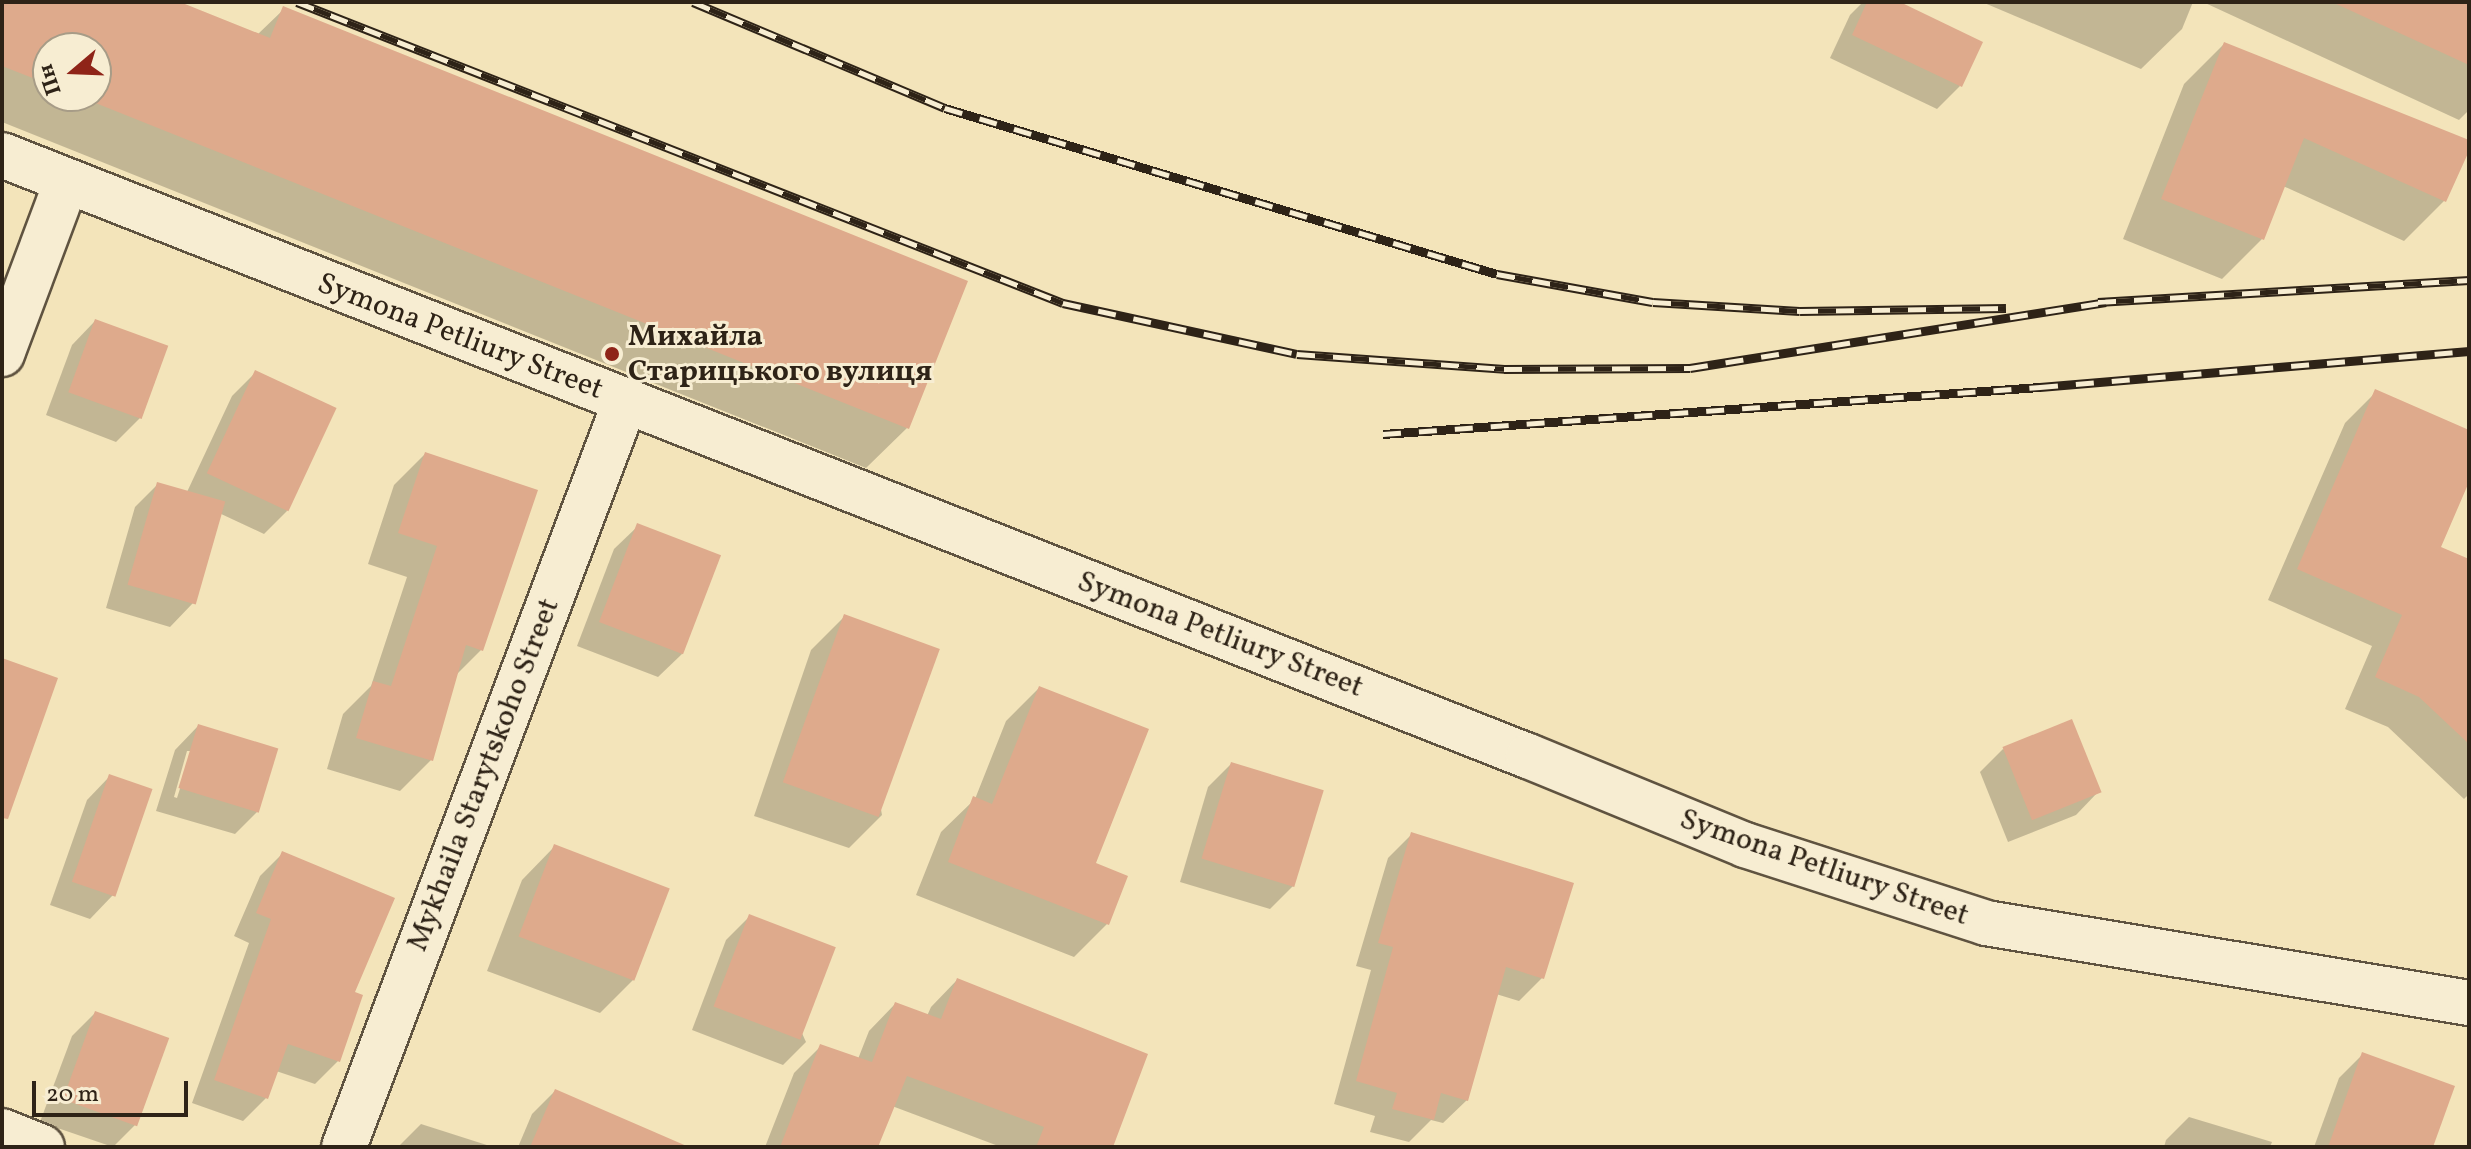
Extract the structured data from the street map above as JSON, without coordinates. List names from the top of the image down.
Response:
{
  "streets": {
    "main road": ["Symona Petliury Street", "Mykhaila Starytskoho Street"]
  },
  "crossings": [
    ["Symona Petliury Street", "Mykhaila Starytskoho Street"]
  ],
  "places": ["Михайла Старицького вулиця"],
  "scale_bar": "20 m",
  "north": "left"
}
